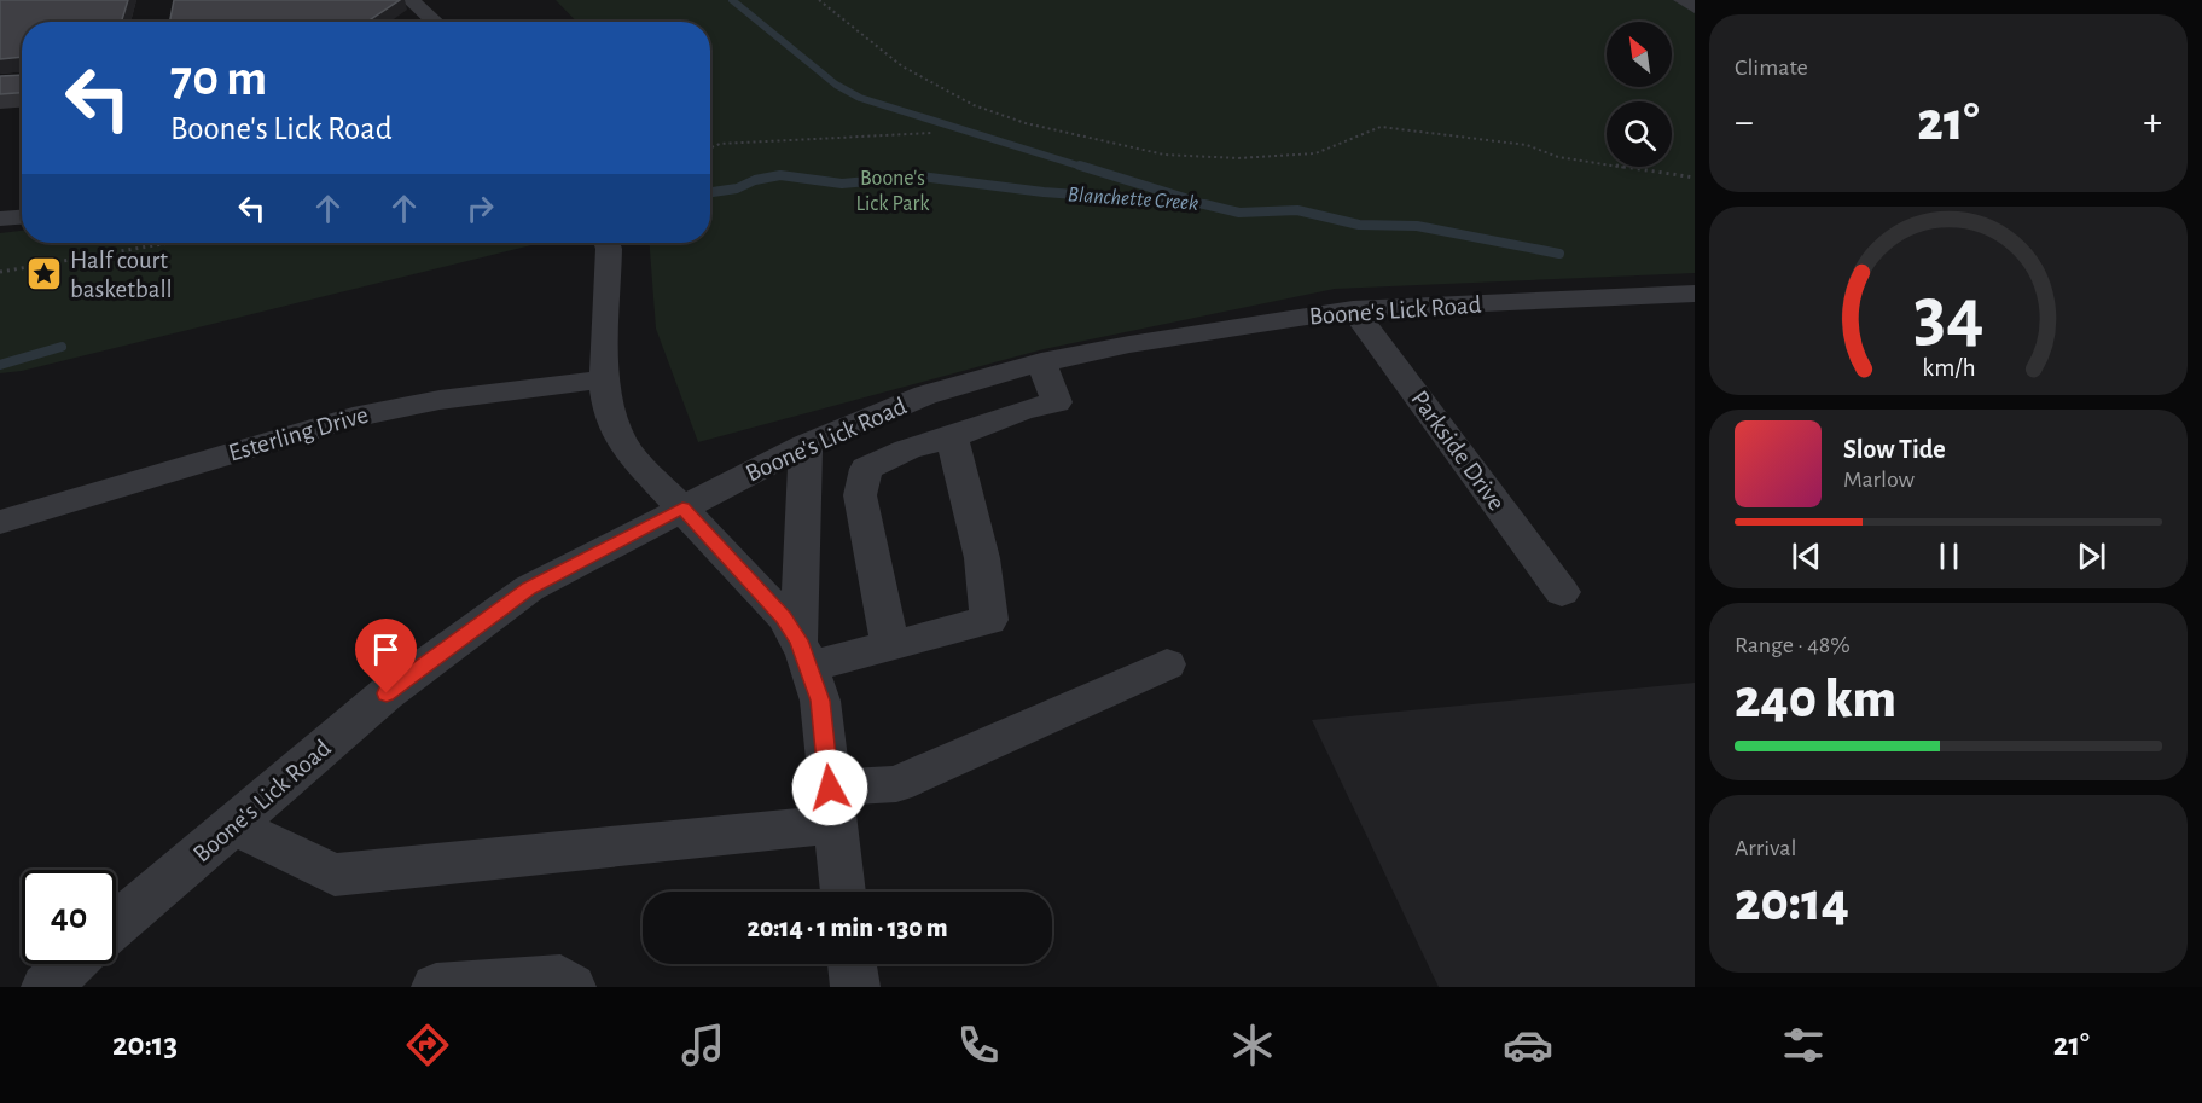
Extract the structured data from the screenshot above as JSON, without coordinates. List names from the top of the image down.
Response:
{
  "streets": {
    "street": ["Boone's Lick Road", "Esterling Drive", "Parkside Drive"]
  },
  "crossings": [
    ["Boone's Lick Road", "Parkside Drive"]
  ],
  "water": ["Blanchette Creek"],
  "parks": ["Boone's Lick Park"],
  "places": {
    "place": ["Half court basketball"]
  },
  "north": "top left",
  "page": {
    "tile": [
      "Climate",
      ["Range · 48%", "240 km"],
      ["Arrival", "20:14"]
    ],
    "turn": ["70 m", "Boone's Lick Road"],
    "heat": ["−", "21°", "+"],
    "song": ["Slow Tide", "Marlow"],
    "limit": "40",
    "trip": "20:14 · 1 min · 130 m",
    "tabs": ["20:13", "21°"],
    "gauge": ["34", "km/h"]
  }
}
